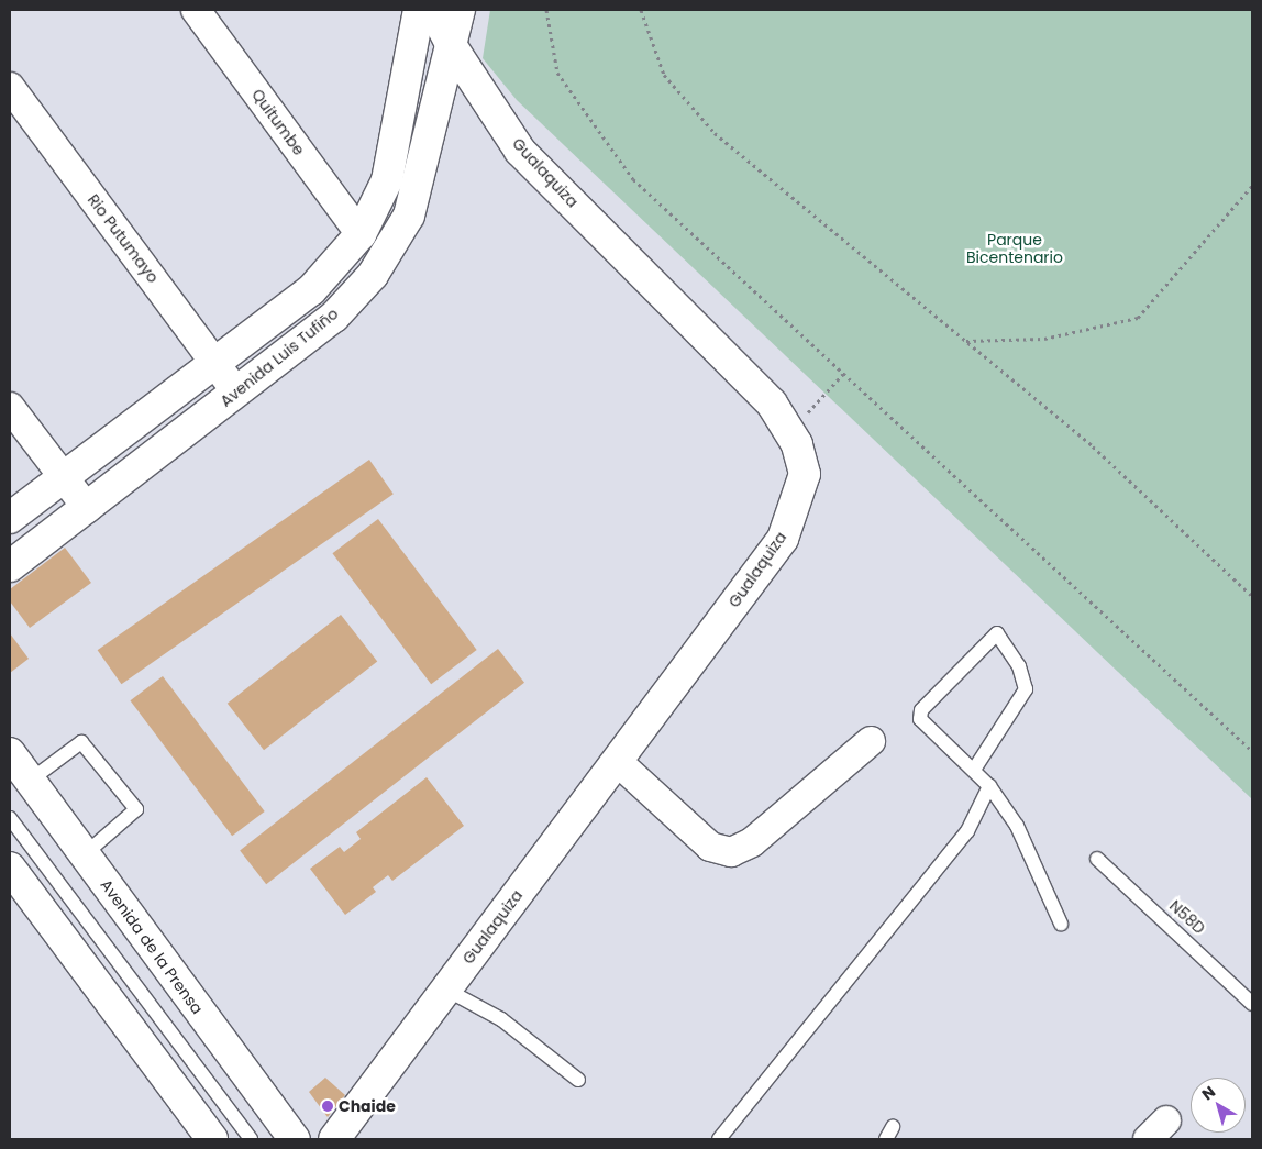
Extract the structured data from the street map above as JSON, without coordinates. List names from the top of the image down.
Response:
{
  "streets": {
    "main road": ["Gualaquiza", "Avenida Luis Tufiño", "Avenida de la Prensa"],
    "street": ["Quitumbe", "Rio Putumayo"],
    "lane": ["N58D"]
  },
  "crossings": [
    ["Gualaquiza", "Avenida Luis Tufiño"],
    ["Rio Putumayo", "Avenida Luis Tufiño"]
  ],
  "parks": ["Parque Bicentenario"],
  "places": ["Chaide"],
  "north": "top left"
}
